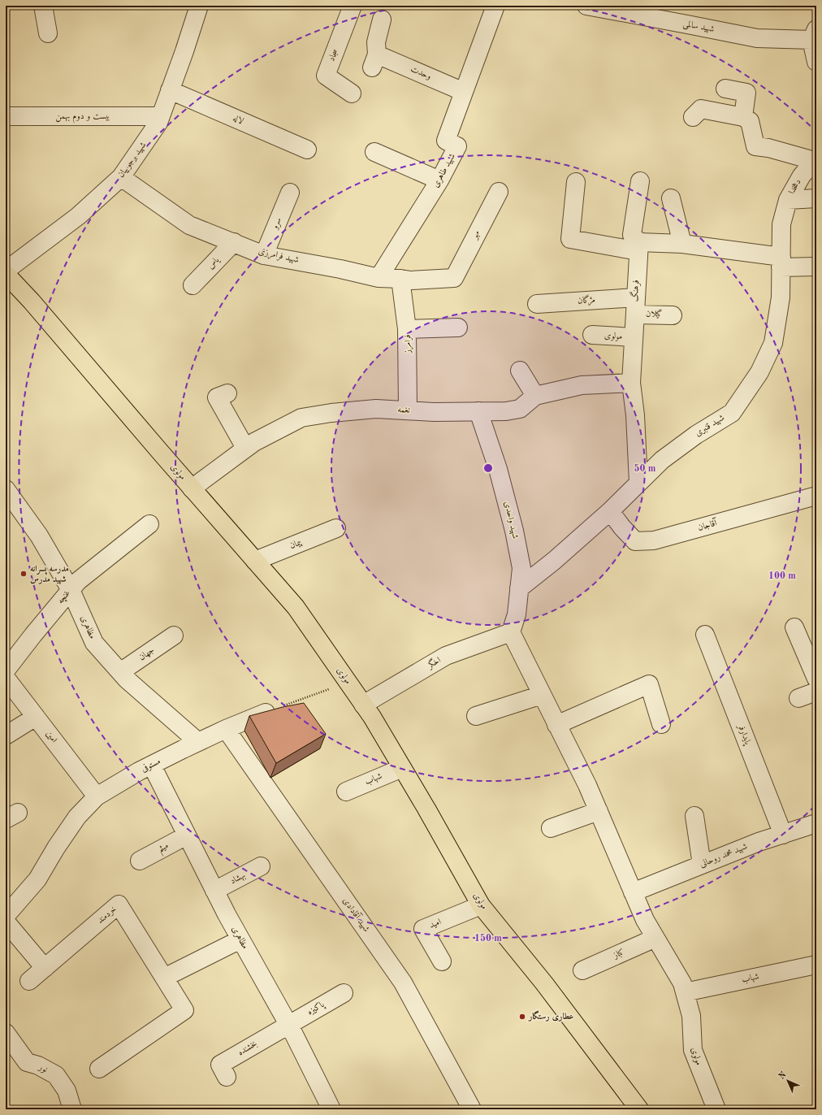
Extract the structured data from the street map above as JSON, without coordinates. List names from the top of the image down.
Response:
{
  "streets": {
    "main road": ["مولوی"],
    "street": [
      "شهید سالمی",
      "سجاد",
      "وحدت",
      "بیست و دوم بهمن",
      "لاله",
      "شهید برجوییان",
      "شهید طاهری",
      "دهخدا",
      "سرو",
      "مهر",
      "شهید فرامرزی",
      "یاس",
      "فرهنگ",
      "مژگان",
      "گیلان",
      "فرامرز",
      "نغمه",
      "شهید قنبری",
      "شهید واحدی",
      "آقاجان",
      "پیمان",
      "غنچه",
      "مظاهری",
      "جهان",
      "اخگر",
      "پایدارفر",
      "امین",
      "مستوفی",
      "شهاب",
      "میثم",
      "شهید محمد روحانی",
      "بهشاد",
      "خردمند",
      "شهید آقادادی",
      "امید",
      "کباز",
      "پاکیزه",
      "بخشنده",
      "نور"
    ]
  },
  "crossings": [
    ["وحدت", "شهید طاهری"],
    ["بیست و دوم بهمن", "شهید برجوییان"],
    ["لاله", "شهید برجوییان"],
    ["شهید برجوییان", "شهید فرامرزی"],
    ["شهید طاهری", "شهید فرامرزی"],
    ["دهخدا", "شهید قنبری"],
    ["سرو", "شهید فرامرزی"],
    ["مهر", "شهید فرامرزی"],
    ["شهید فرامرزی", "یاس"],
    ["شهید فرامرزی", "فرامرز"],
    ["فرهنگ", "مژگان"],
    ["فرهنگ", "گیلان"],
    ["فرهنگ", "مولوی"],
    ["فرهنگ", "نغمه"],
    ["فرهنگ", "شهید قنبری"],
    ["مژگان", "گیلان"],
    ["مولوی", "نغمه"],
    ["مولوی", "شهید واحدی"],
    ["مولوی", "پیمان"],
    ["مولوی", "اخگر"],
    ["مولوی", "شهاب"],
    ["مولوی", "شهید محمد روحانی"],
    ["مولوی", "امید"],
    ["مولوی", "کباز"],
    ["فرامرز", "نغمه"],
    ["نغمه", "شهید واحدی"],
    ["شهید قنبری", "شهید واحدی"],
    ["شهید قنبری", "آقاجان"],
    ["شهید واحدی", "اخگر"],
    ["غنچه", "مظاهری"],
    ["مظاهری", "جهان"],
    ["مظاهری", "مستوفی"],
    ["مظاهری", "میثم"],
    ["مظاهری", "بهشاد"],
    ["مظاهری", "پاکیزه"],
    ["مظاهری", "بخشنده"],
    ["پایدارفر", "شهید محمد روحانی"],
    ["امین", "مستوفی"],
    ["مستوفی", "شهید آقادادی"],
    ["پاکیزه", "بخشنده"]
  ],
  "places": ["مدرسه پسرانه شهید مدرس", "عطاری رستگار"],
  "north": "top left",
  "rings": ["50 m", "100 m", "150 m"]
}
